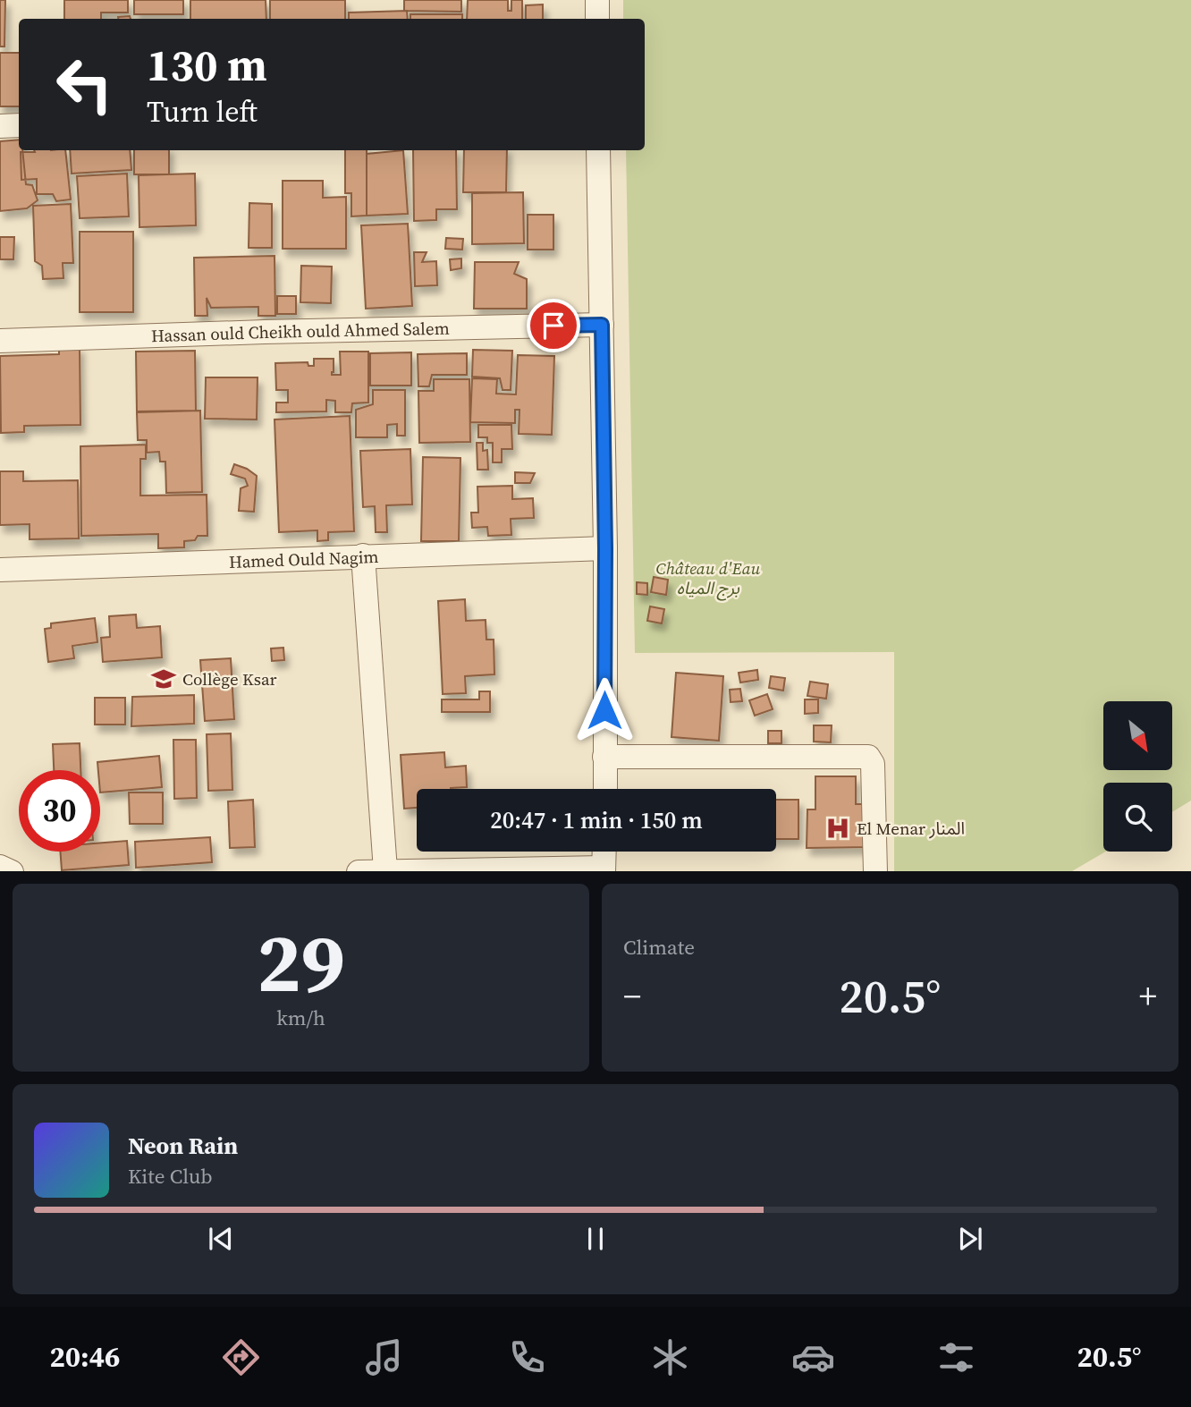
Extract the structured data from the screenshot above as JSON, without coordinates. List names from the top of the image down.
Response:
{
  "streets": {
    "street": ["Hassan ould Cheikh ould Ahmed Salem", "Hamed Ould Nagim"]
  },
  "parks": ["Château d'Eau برج المياه"],
  "places": {
    "school or university": ["Collège Ksar"],
    "hospital": ["El Menar المنار"]
  },
  "north": "bottom right",
  "page": {
    "turn": ["130 m", "Turn left"],
    "limit": "30",
    "trip": "20:47 · 1 min · 150 m",
    "tile": [
      ["29", "km/h"],
      "Climate"
    ],
    "heat": ["−", "20.5°", "+"],
    "song": ["Neon Rain", "Kite Club"],
    "tabs": ["20:46", "20.5°"]
  }
}
